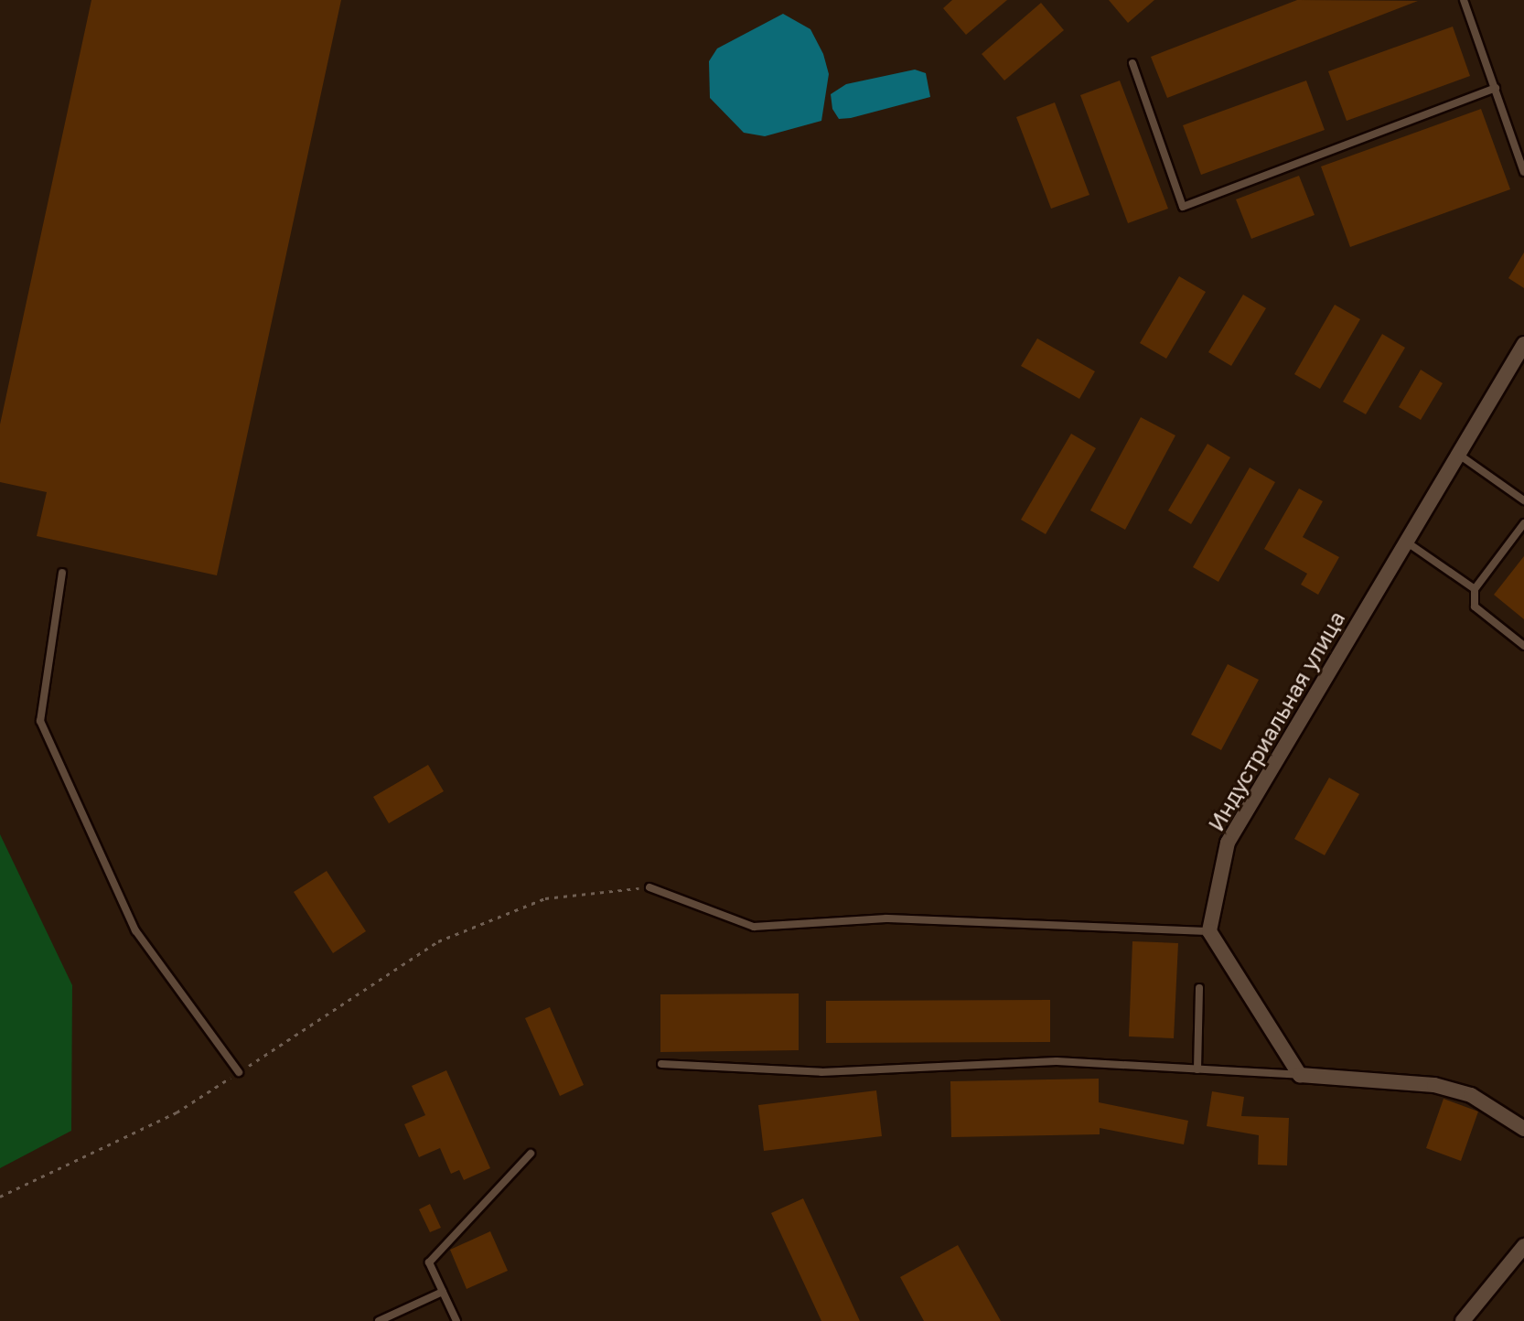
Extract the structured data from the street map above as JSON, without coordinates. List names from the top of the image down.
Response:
{
  "streets": {
    "street": ["Индустриальная улица"]
  }
}
